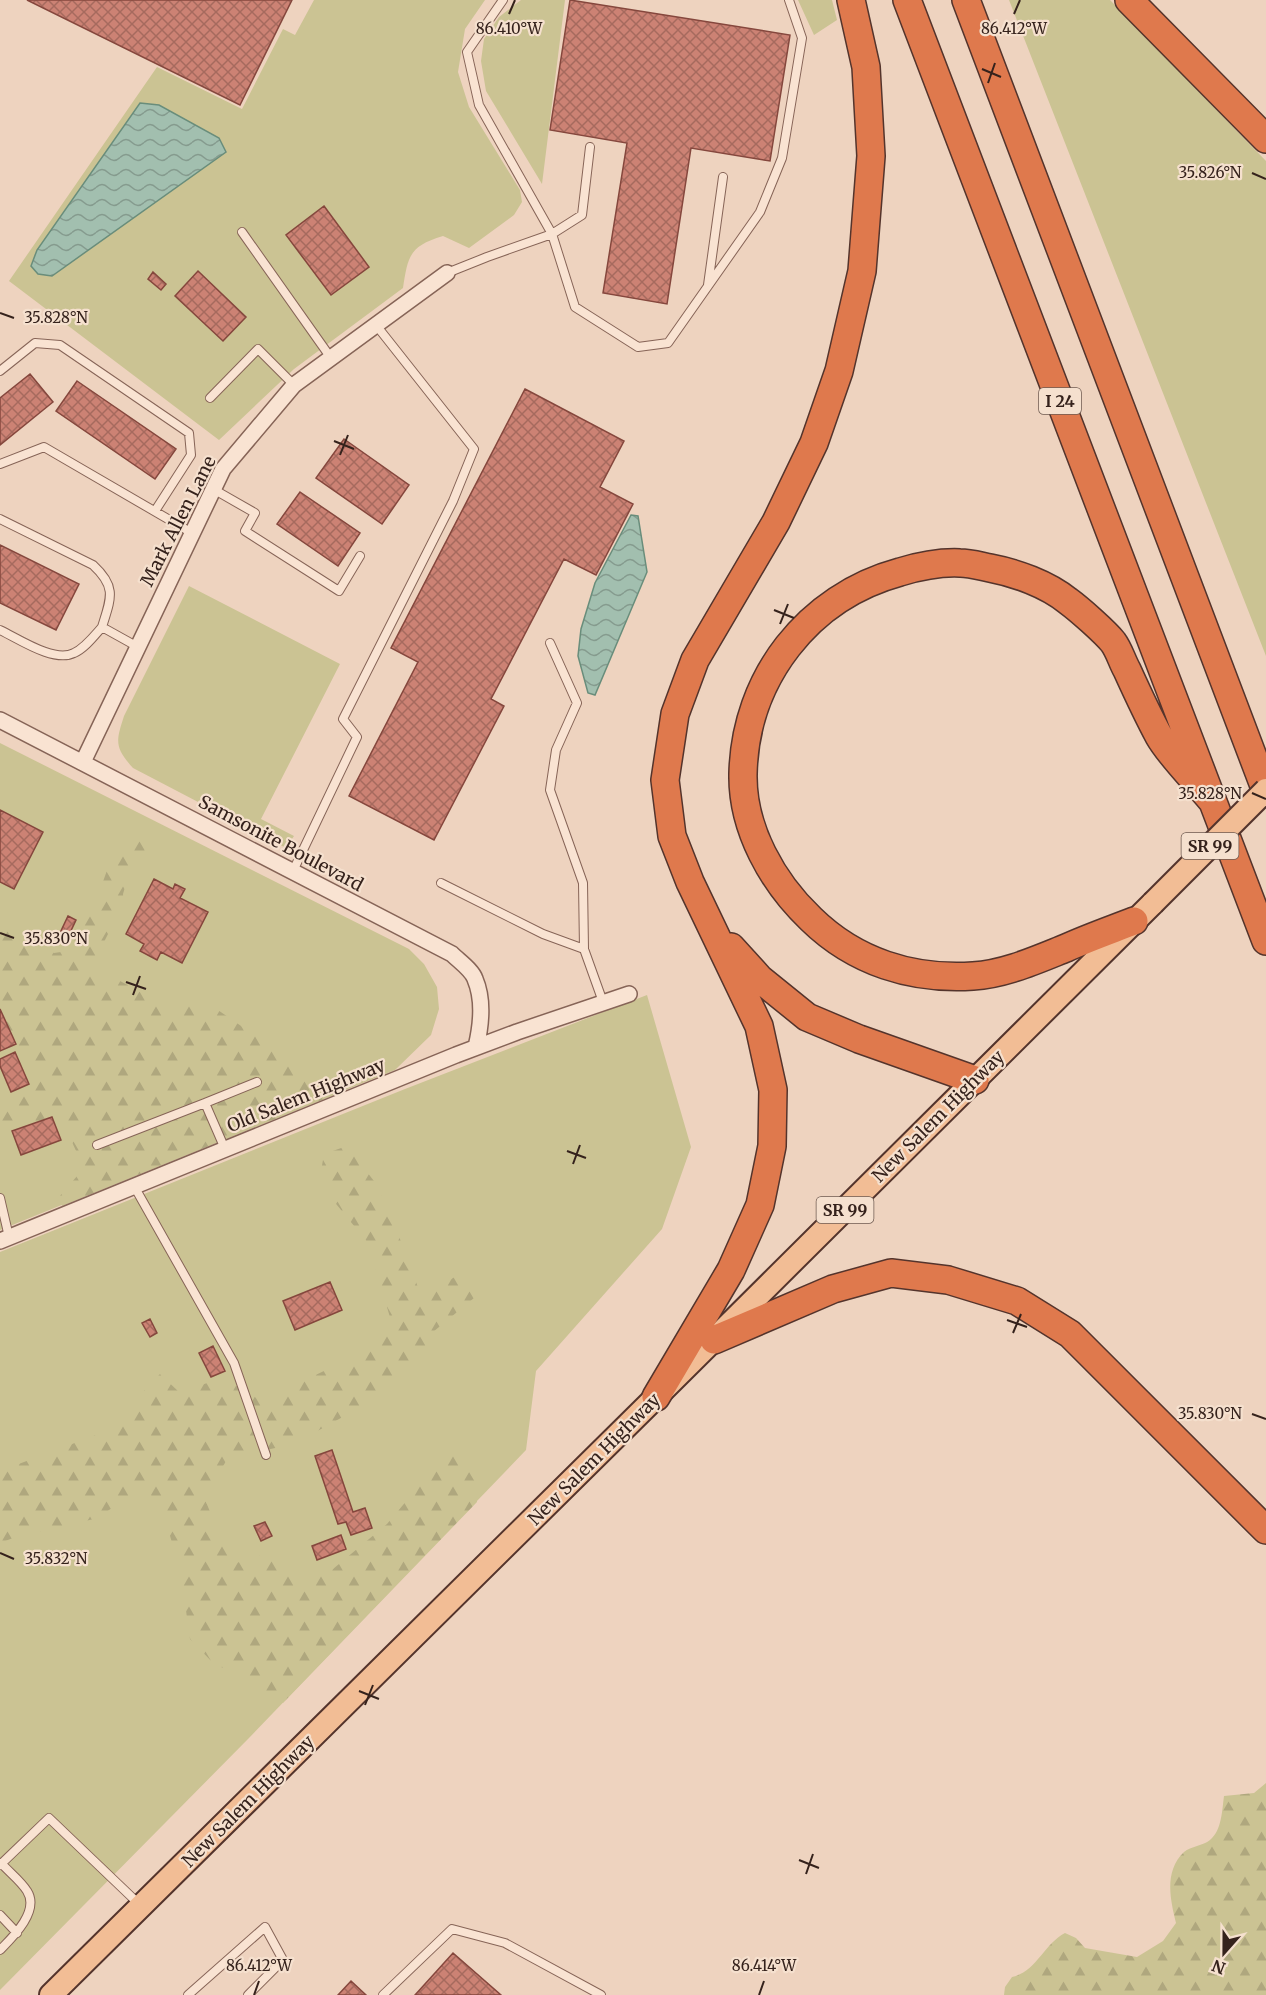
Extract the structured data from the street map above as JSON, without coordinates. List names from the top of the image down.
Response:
{
  "streets": {
    "highway": ["I 24"],
    "main road": ["SR 99", "New Salem Highway"],
    "street": ["Mark Allen Lane", "Samsonite Boulevard", "Old Salem Highway"]
  },
  "crossings": [
    ["Mark Allen Lane", "Samsonite Boulevard"],
    ["Samsonite Boulevard", "Old Salem Highway"]
  ],
  "north": "bottom",
  "coordinates": [
    "86.410°W",
    "86.412°W",
    "35.826°N",
    "35.828°N",
    "35.830°N",
    "35.832°N",
    "86.414°W"
  ]
}
